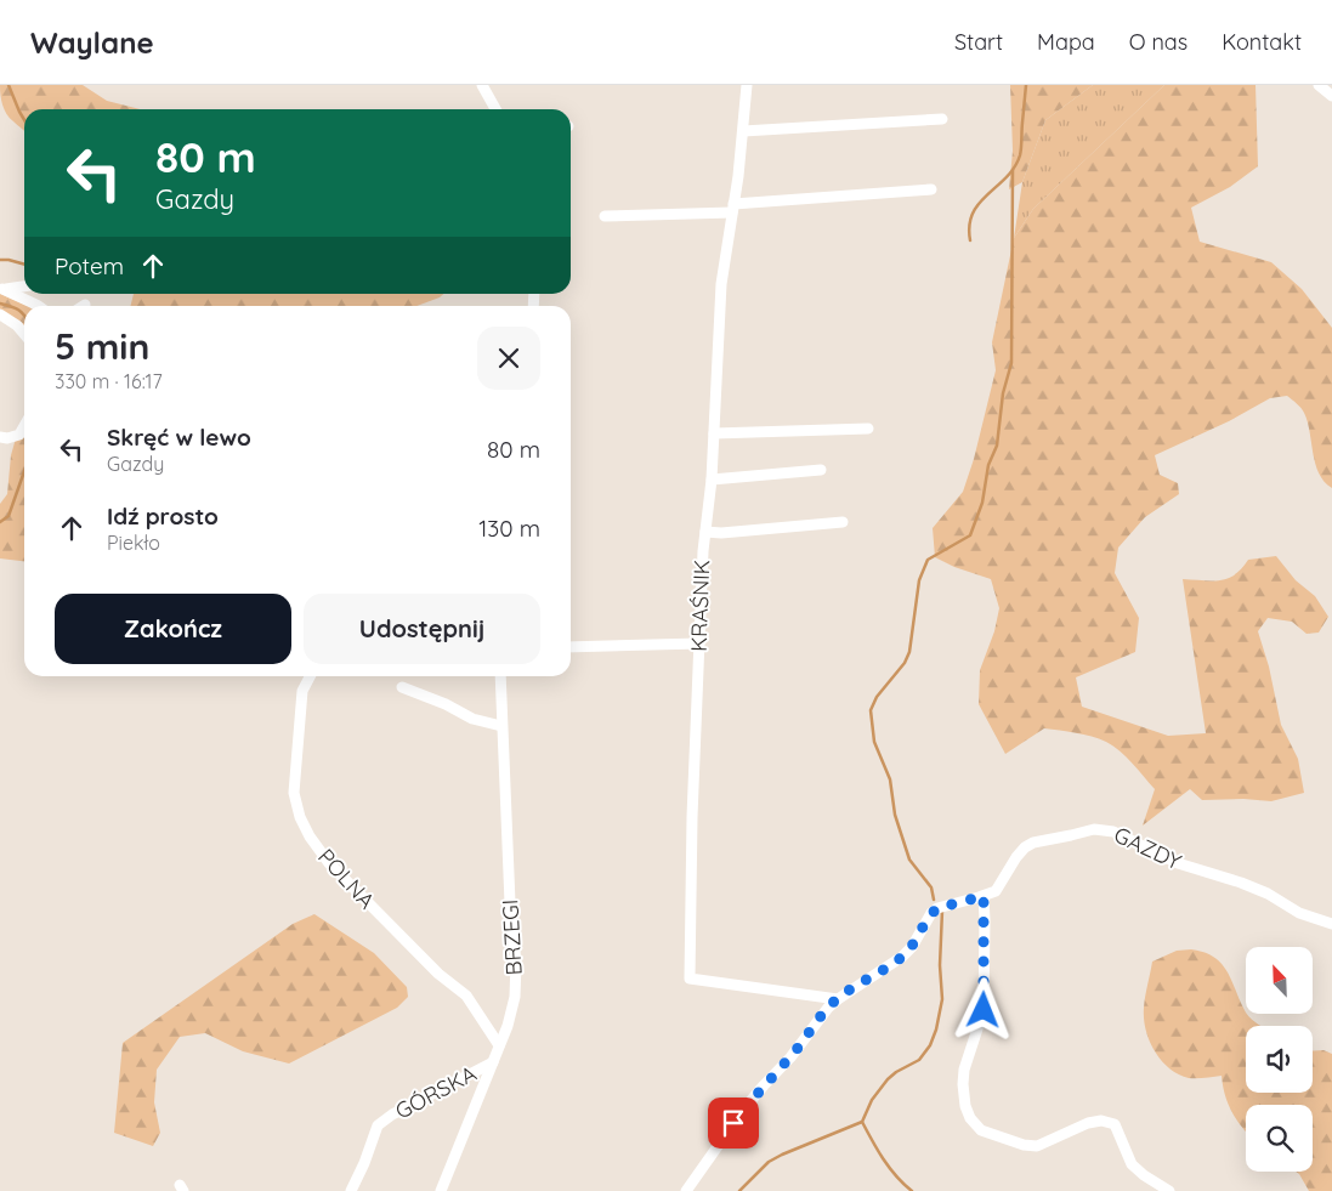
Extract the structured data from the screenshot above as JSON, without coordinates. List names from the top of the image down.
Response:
{
  "streets": {
    "street": [
      "KRAŚNIK",
      "GAZDY",
      "POLNA",
      "BRZEGI",
      "GÓRSKA"
    ]
  },
  "crossings": [
    ["KRAŚNIK", "GAZDY"],
    ["POLNA", "BRZEGI"],
    ["BRZEGI", "GÓRSKA"]
  ],
  "north": "top left",
  "page": {
    "header": "Waylane",
    "nav": [
      "Start",
      "Mapa",
      "O nas",
      "Kontakt"
    ],
    "turn": ["80 m", "Gazdy"],
    "then": "Potem",
    "heading": ["5 min", "330 m · 16:17"],
    "list": [
      {
        "name": "Skręć w lewo",
        "note": "Gazdy",
        "value": "80 m"
      },
      {
        "name": "Idź prosto",
        "note": "Piekło",
        "value": "130 m"
      }
    ],
    "buttons": ["Zakończ", "Udostępnij"]
  }
}
